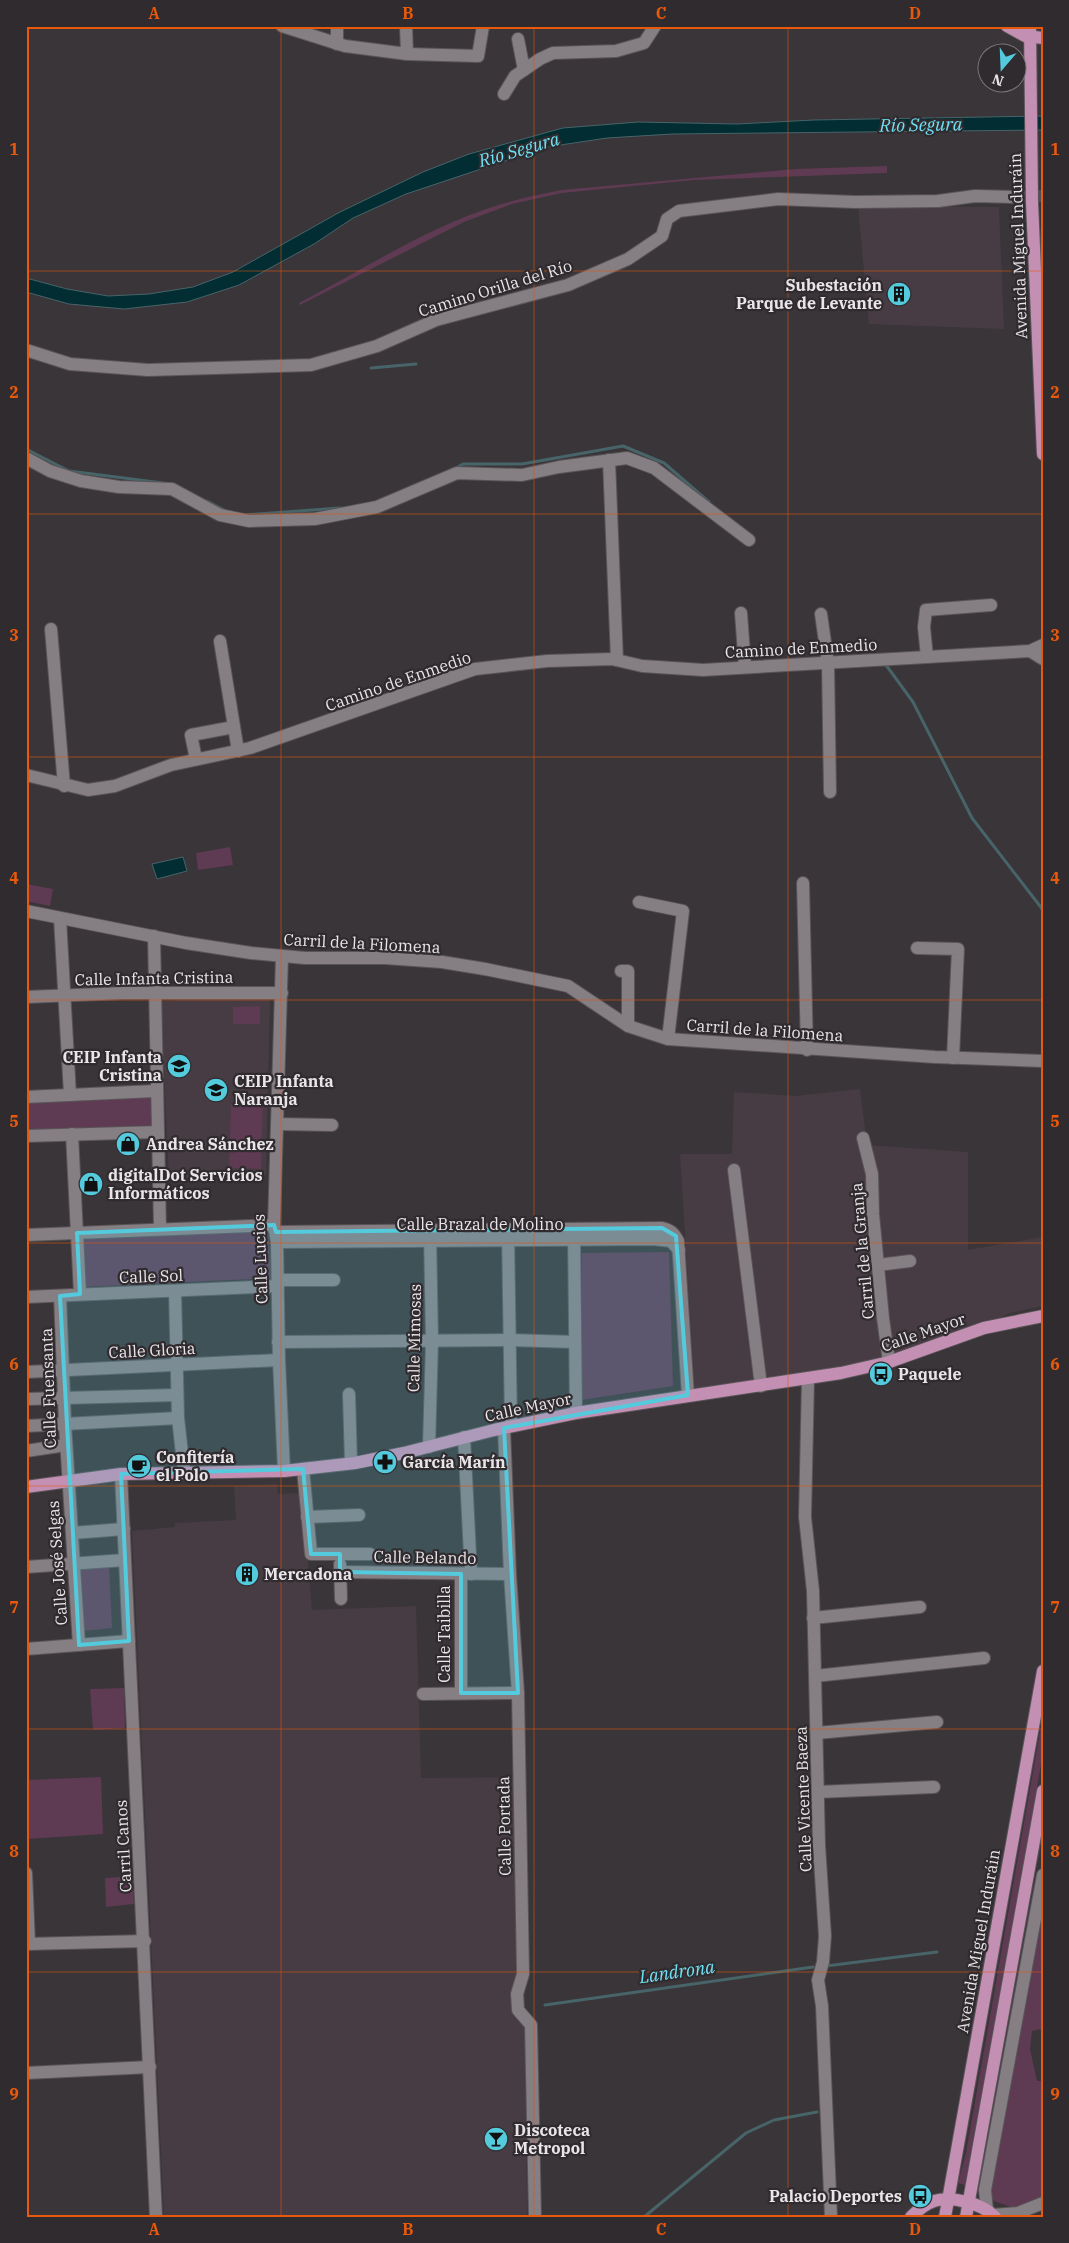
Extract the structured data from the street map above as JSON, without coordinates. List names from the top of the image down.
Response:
{
  "streets": {
    "main road": ["Avenida Miguel Induráin", "Calle Mayor"],
    "street": [
      "Camino Orilla del Río",
      "Camino de Enmedio",
      "Carril de la Filomena",
      "Calle Infanta Cristina",
      "Carril de la Granja",
      "Calle Lucios",
      "Calle Sol",
      "Calle Mimosas",
      "Calle Gloria",
      "Calle Fuensanta",
      "Calle Belando",
      "Calle José Selgas",
      "Calle Taibilla",
      "Calle Vicente Baeza",
      "Calle Portada",
      "Carril Canos"
    ]
  },
  "crossings": [
    ["Carril de la Filomena", "Calle Lucios"],
    ["Calle Infanta Cristina", "Calle Lucios"],
    ["Carril de la Granja", "Calle Mayor"],
    ["Calle Lucios", "Calle Sol"],
    ["Calle Lucios", "Calle Mayor"],
    ["Calle Lucios", "Calle Gloria"],
    ["Calle Sol", "Calle Fuensanta"],
    ["Calle Mayor", "Calle Mimosas"],
    ["Calle Mayor", "Calle Fuensanta"],
    ["Calle Mayor", "Calle José Selgas"],
    ["Calle Mayor", "Calle Taibilla"],
    ["Calle Mayor", "Calle Vicente Baeza"],
    ["Calle Mayor", "Calle Portada"],
    ["Calle Mayor", "Carril Canos"],
    ["Calle Gloria", "Calle Fuensanta"],
    ["Calle Fuensanta", "Calle José Selgas"],
    ["Calle Belando", "Calle Taibilla"],
    ["Calle Belando", "Calle Portada"]
  ],
  "water": ["Río Segura", "Landrona"],
  "places": {
    "building": ["Subestación Parque de Levante", "Mercadona"],
    "school or university": ["CEIP Infanta Cristina", "CEIP Infanta Naranja"],
    "shop": ["Andrea Sánchez", "digitalDot Servicios Informáticos"],
    "bus stop": ["Paquele", "Palacio Deportes"],
    "pharmacy": ["García Marín"],
    "cafe": ["Confitería el Polo"],
    "bar": ["Discoteca Metropol"]
  },
  "north": "bottom",
  "grid": {
    "columns": [
      "A",
      "B",
      "C",
      "D"
    ],
    "rows": [
      "1",
      "2",
      "3",
      "4",
      "5",
      "6",
      "7",
      "8",
      "9"
    ]
  }
}
